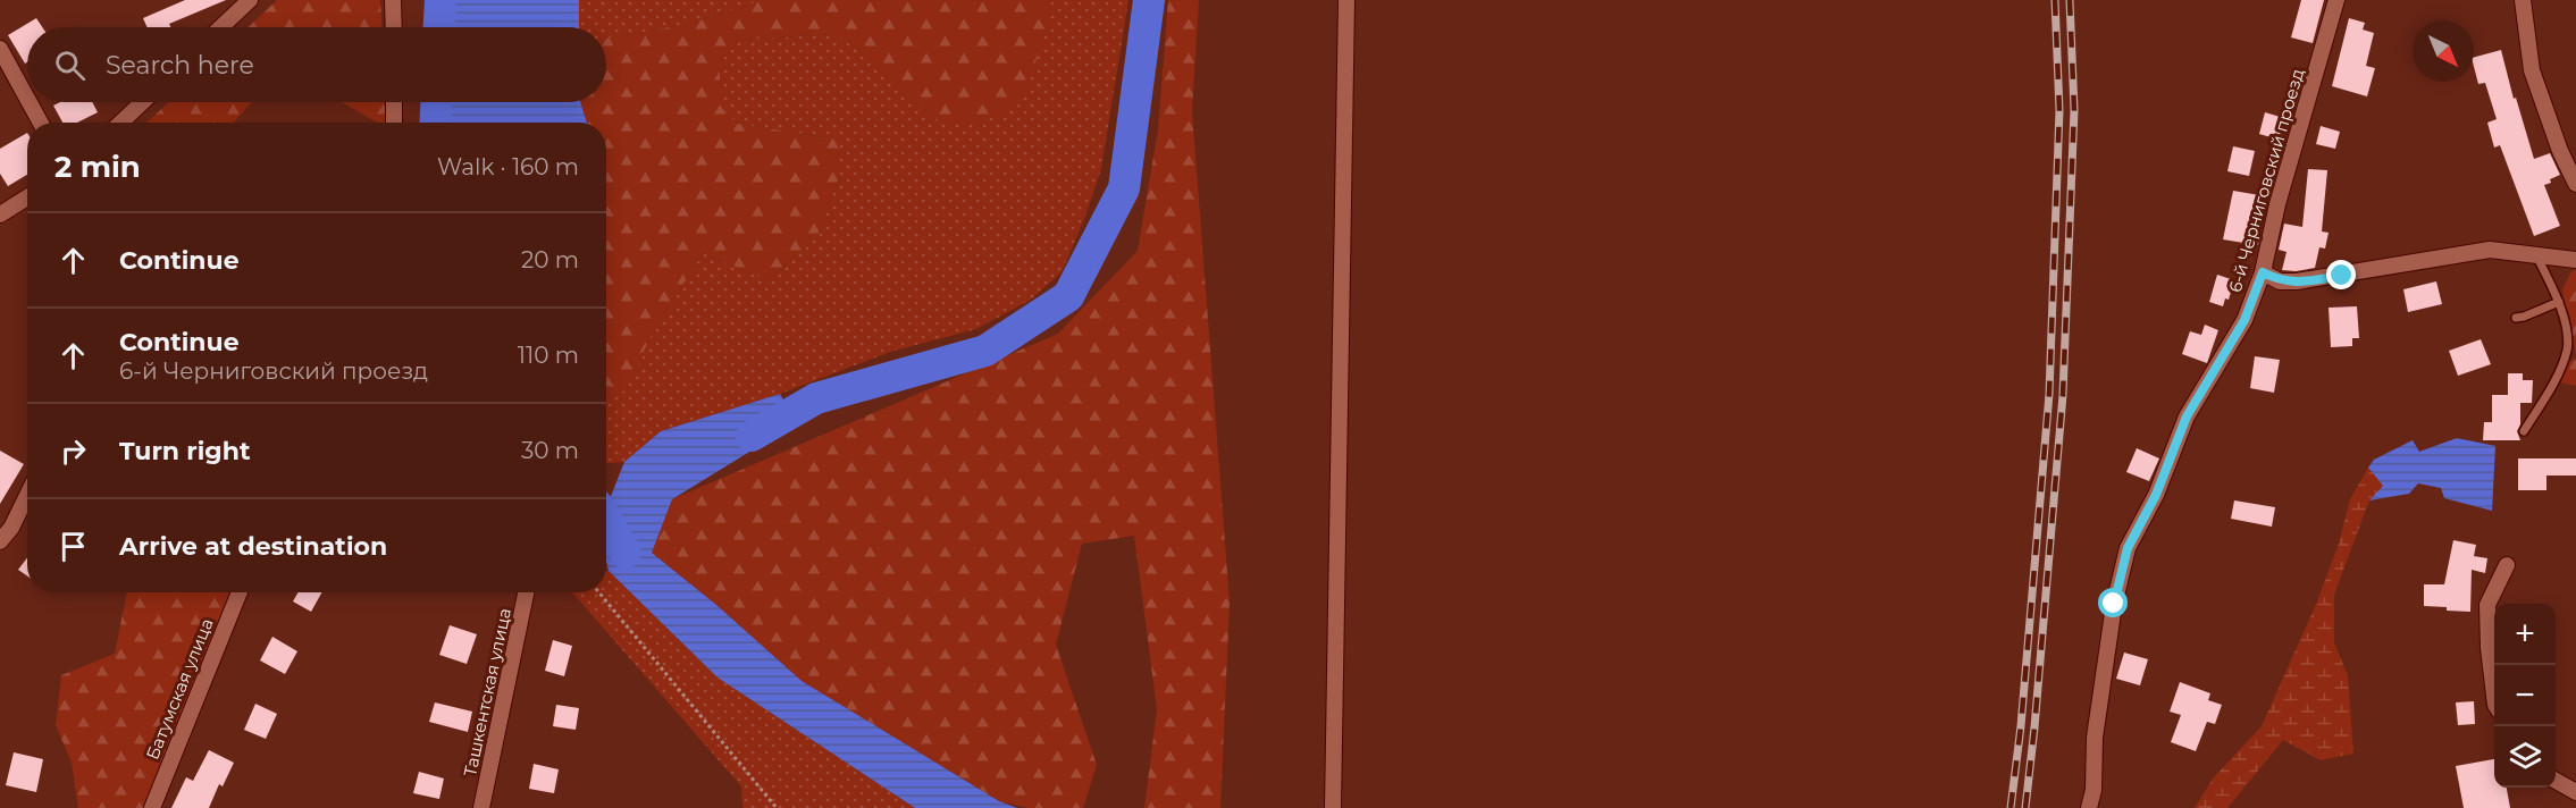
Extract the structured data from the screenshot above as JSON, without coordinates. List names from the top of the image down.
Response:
{
  "streets": {
    "street": ["6-й Черниговский проезд", "Батумская улица", "Ташкентская улица"]
  },
  "north": "bottom right",
  "page": {
    "search": "Search here",
    "heading": ["2 min", "Walk · 160 m"],
    "list": [
      ["Continue", "20 m"],
      ["Continue", "6-й Черниговский проезд", "110 m"],
      ["Turn right", "30 m"],
      "Arrive at destination"
    ],
    "map_buttons": ["+", "−"]
  }
}
